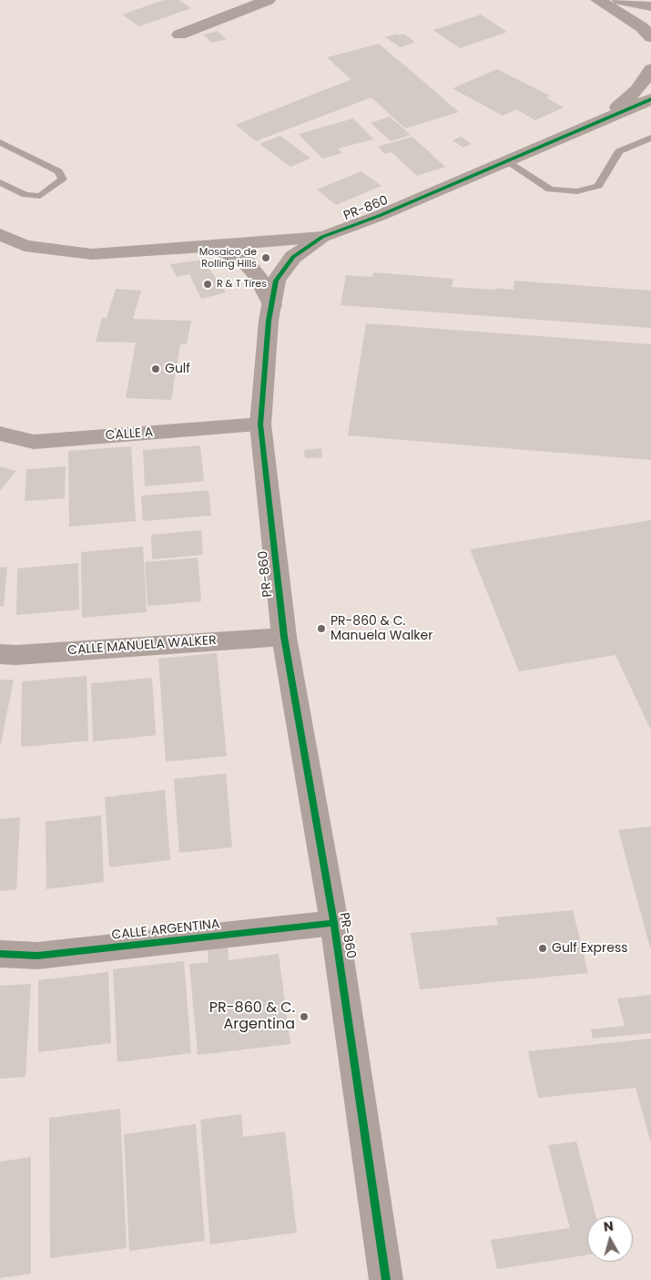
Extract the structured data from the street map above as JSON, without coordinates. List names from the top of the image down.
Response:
{
  "streets": {
    "street": [
      "PR-860",
      "CALLE A",
      "CALLE MANUELA WALKER",
      "CALLE ARGENTINA"
    ]
  },
  "crossings": [
    ["PR-860", "CALLE A"],
    ["PR-860", "CALLE MANUELA WALKER"],
    ["PR-860", "CALLE ARGENTINA"]
  ],
  "places": [
    "Mosaico de Rolling Hills",
    "R & T Tires",
    "Gulf",
    "PR-860 & C. Manuela Walker",
    "Gulf Express",
    "PR-860 & C. Argentina"
  ],
  "north": "top"
}
